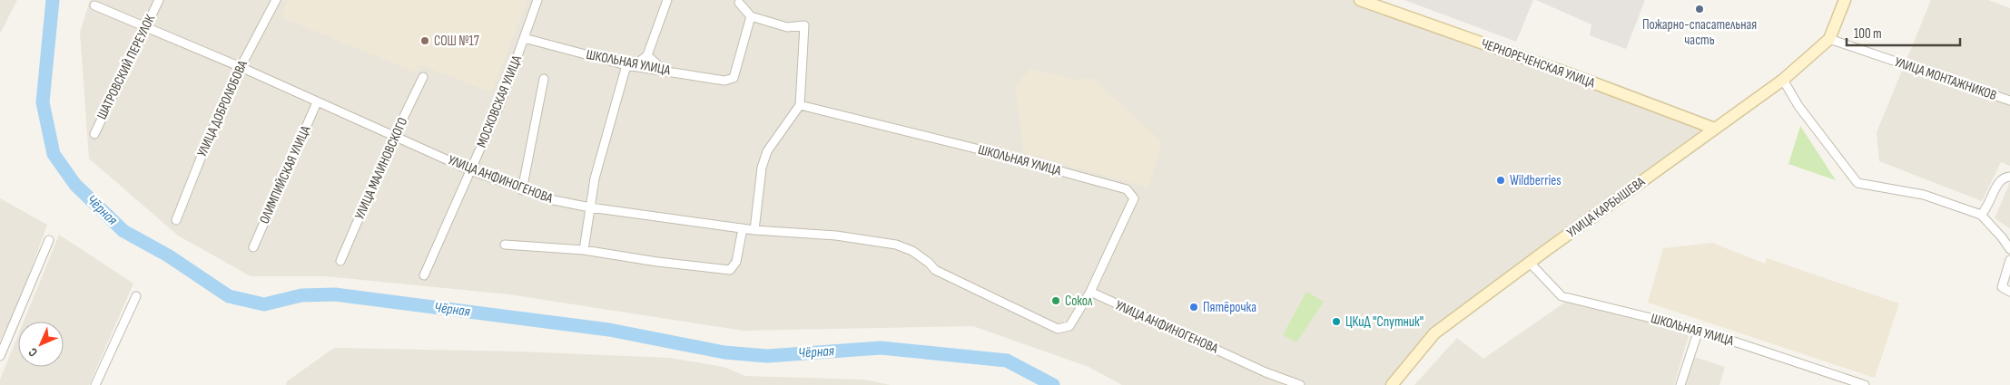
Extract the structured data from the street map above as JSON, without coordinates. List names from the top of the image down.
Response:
{
  "streets": {
    "main road": ["ЧЕРНОРЕЧЕНСКАЯ УЛИЦА", "УЛИЦА КАРБЫШЕВА"],
    "street": [
      "ШКОЛЬНАЯ УЛИЦА",
      "ШАТРОВСКИЙ ПЕРЕУЛОК",
      "УЛИЦА МОНТАЖНИКОВ",
      "МОСКОВСКАЯ УЛИЦА",
      "УЛИЦА ДОБРОЛЮБОВА",
      "УЛИЦА МАЛИНОВСКОГО",
      "ОЛИМПИЙСКАЯ УЛИЦА",
      "УЛИЦА АНФИНОГЕНОВА"
    ]
  },
  "crossings": [
    ["ШКОЛЬНАЯ УЛИЦА", "МОСКОВСКАЯ УЛИЦА"],
    ["ШКОЛЬНАЯ УЛИЦА", "УЛИЦА АНФИНОГЕНОВА"],
    ["ШКОЛЬНАЯ УЛИЦА", "УЛИЦА КАРБЫШЕВА"],
    ["ЧЕРНОРЕЧЕНСКАЯ УЛИЦА", "УЛИЦА КАРБЫШЕВА"],
    ["ШАТРОВСКИЙ ПЕРЕУЛОК", "УЛИЦА АНФИНОГЕНОВА"],
    ["УЛИЦА МОНТАЖНИКОВ", "УЛИЦА КАРБЫШЕВА"],
    ["МОСКОВСКАЯ УЛИЦА", "УЛИЦА АНФИНОГЕНОВА"],
    ["УЛИЦА ДОБРОЛЮБОВА", "УЛИЦА АНФИНОГЕНОВА"],
    ["УЛИЦА МАЛИНОВСКОГО", "УЛИЦА АНФИНОГЕНОВА"],
    ["ОЛИМПИЙСКАЯ УЛИЦА", "УЛИЦА АНФИНОГЕНОВА"]
  ],
  "water": ["Чёрная"],
  "places": [
    "Пожарно-спасательная часть",
    "СОШ №17",
    "Wildberries",
    "Сокол",
    "Пятёрочка",
    "ЦКиД \"Спутник\""
  ],
  "scale_bar": "100 m",
  "north": "bottom left"
}
